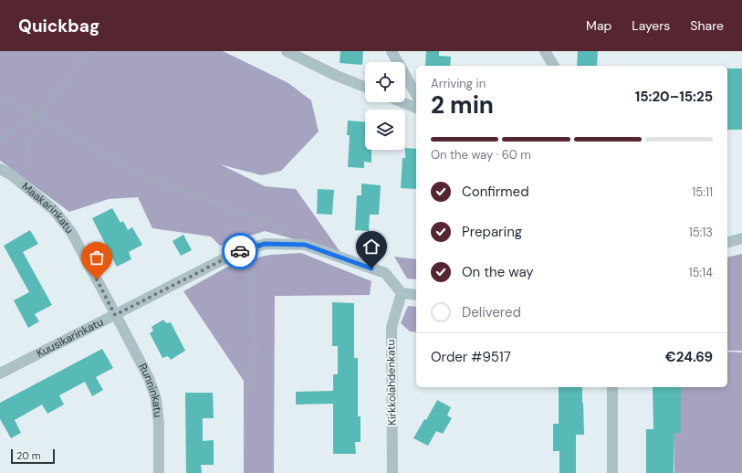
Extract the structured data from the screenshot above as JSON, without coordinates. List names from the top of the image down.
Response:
{
  "streets": {
    "street": [
      "Maakarinkatu",
      "Kuusikarinkatu",
      "Kirkkolahdenkatu",
      "Runninkatu"
    ]
  },
  "crossings": [
    ["Maakarinkatu", "Kuusikarinkatu"],
    ["Maakarinkatu", "Runninkatu"],
    ["Kuusikarinkatu", "Kirkkolahdenkatu"],
    ["Kuusikarinkatu", "Runninkatu"]
  ],
  "scale_bar": "20 m",
  "page": {
    "header": "Quickbag",
    "nav": ["Map", "Layers", "Share"],
    "heading": ["2 min", "Arriving in", "15:20–15:25"],
    "panel": ["Order #9517", "€24.69"],
    "bar": "On the way · 60 m",
    "list": [
      ["Confirmed", "15:11"],
      ["Preparing", "15:13"],
      ["On the way", "15:14"],
      "Delivered"
    ],
    "scale": "20 m"
  }
}
